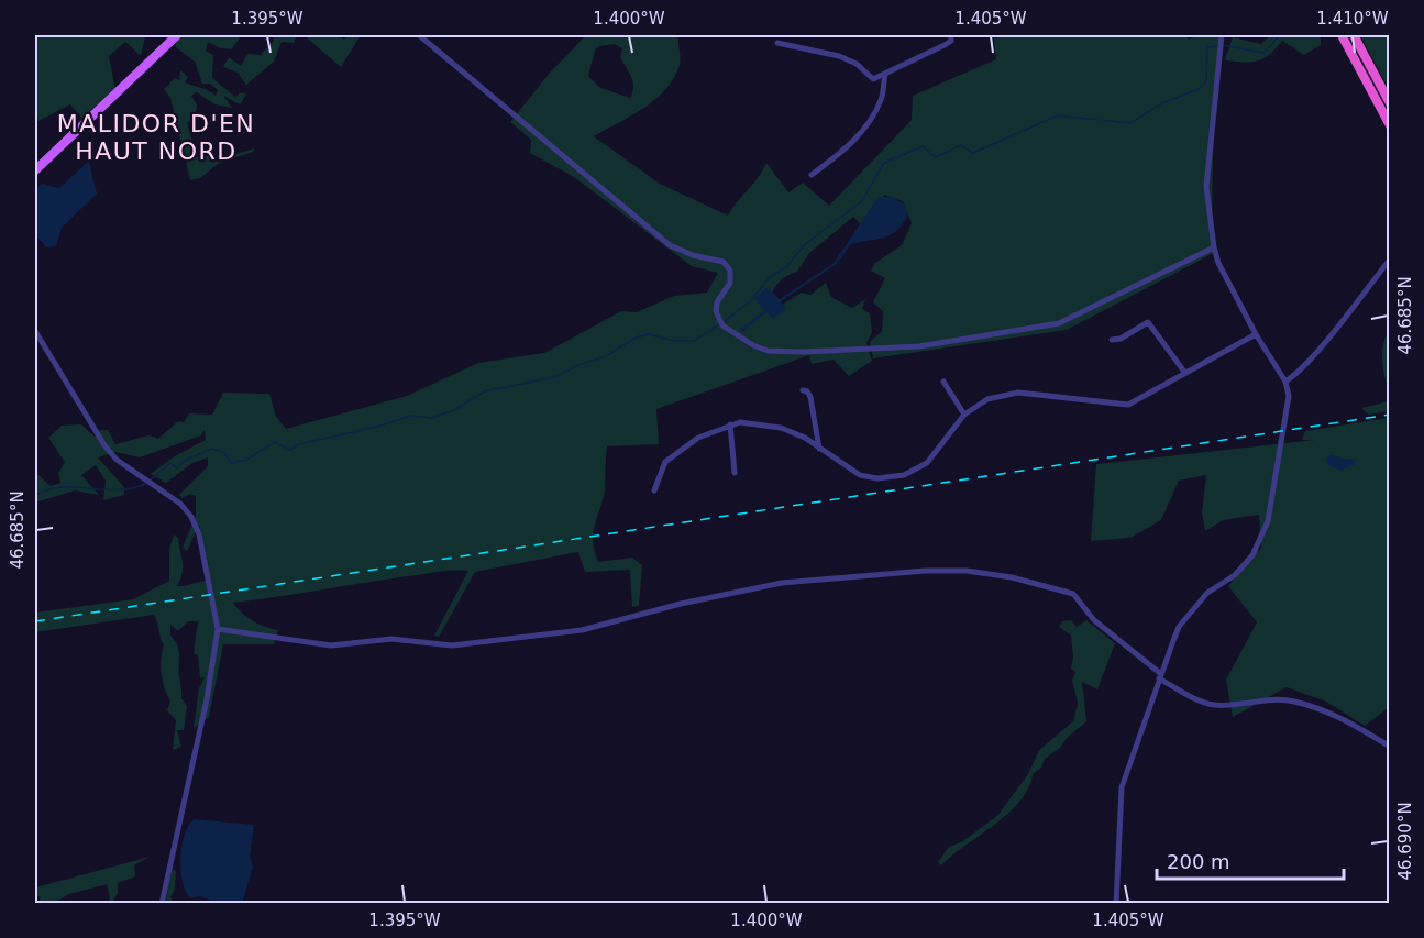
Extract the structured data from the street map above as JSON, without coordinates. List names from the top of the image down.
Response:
{
  "districts": ["MALIDOR D'EN HAUT NORD"],
  "scale_bar": "200 m",
  "coordinates": [
    "1.395°W",
    "1.400°W",
    "1.405°W",
    "1.410°W",
    "46.685°N",
    "46.690°N"
  ]
}
